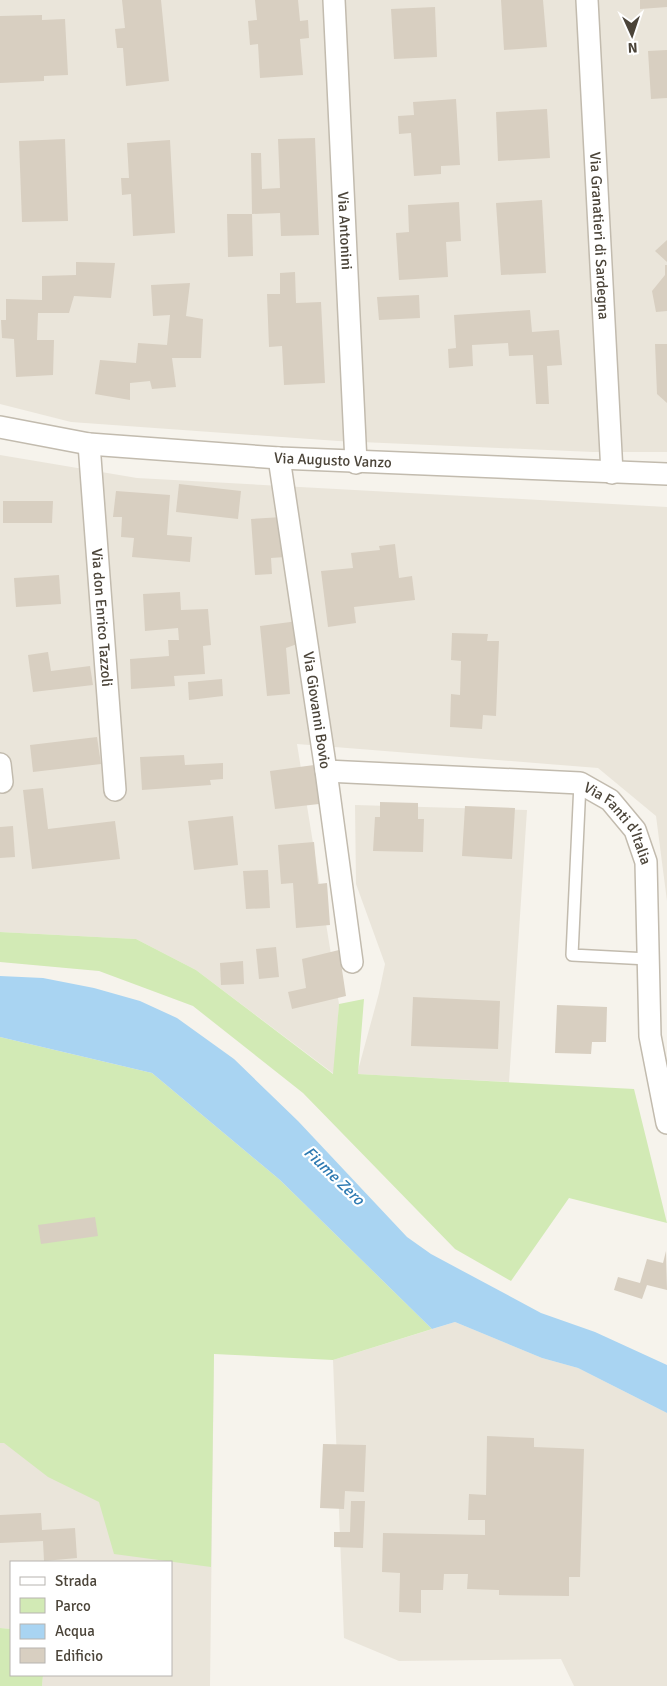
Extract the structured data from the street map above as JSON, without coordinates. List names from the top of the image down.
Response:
{
  "streets": {
    "street": [
      "Via Antonini",
      "Via Granatieri di Sardegna",
      "Via Augusto Vanzo",
      "Via don Enrico Tazzoli",
      "Via Giovanni Bovio",
      "Via Fanti d'Italia"
    ]
  },
  "crossings": [
    ["Via Antonini", "Via Augusto Vanzo"],
    ["Via Granatieri di Sardegna", "Via Augusto Vanzo"],
    ["Via Augusto Vanzo", "Via don Enrico Tazzoli"],
    ["Via Augusto Vanzo", "Via Giovanni Bovio"],
    ["Via Giovanni Bovio", "Via Fanti d'Italia"]
  ],
  "water": ["Fiume Zero"],
  "legend": [
    "Strada",
    "Parco",
    "Acqua",
    "Edificio"
  ],
  "north": "bottom"
}
